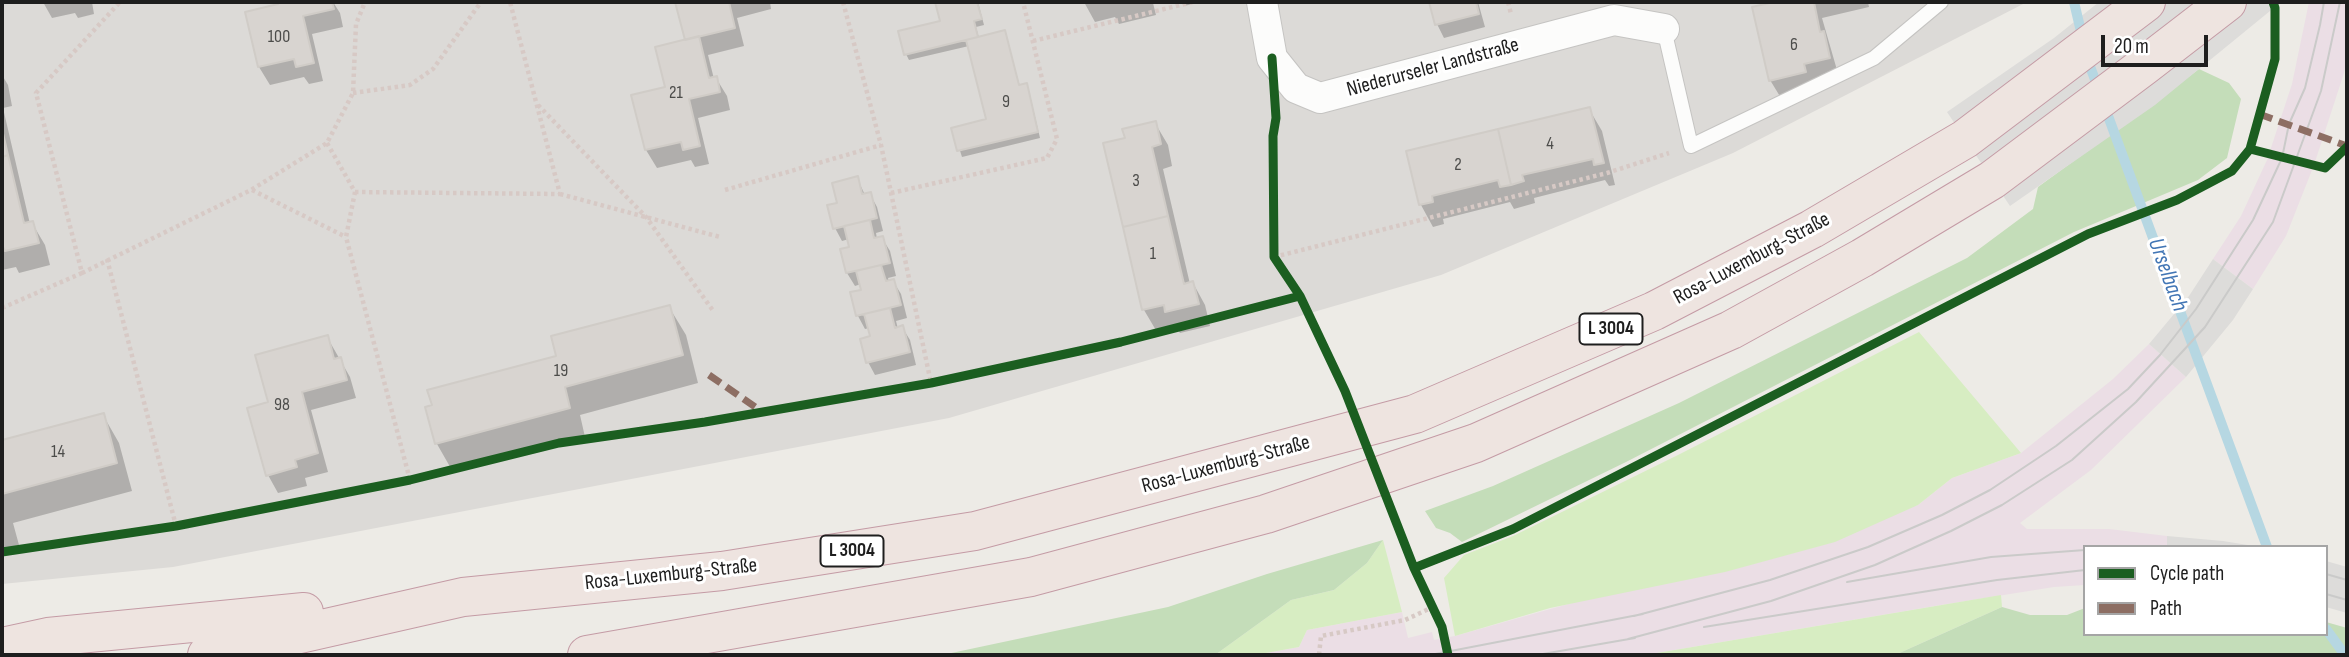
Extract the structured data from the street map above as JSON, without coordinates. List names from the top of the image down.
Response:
{
  "streets": {
    "highway": ["Rosa-Luxemburg-Straße", "L 3004"],
    "street": ["Niederurseler Landstraße"]
  },
  "water": ["Urselbach"],
  "house_numbers": [
    "100",
    "6",
    "21",
    "9",
    "4",
    "2",
    "3",
    "1",
    "19",
    "98",
    "14"
  ],
  "legend": ["Cycle path", "Path"],
  "scale_bar": "20 m"
}
